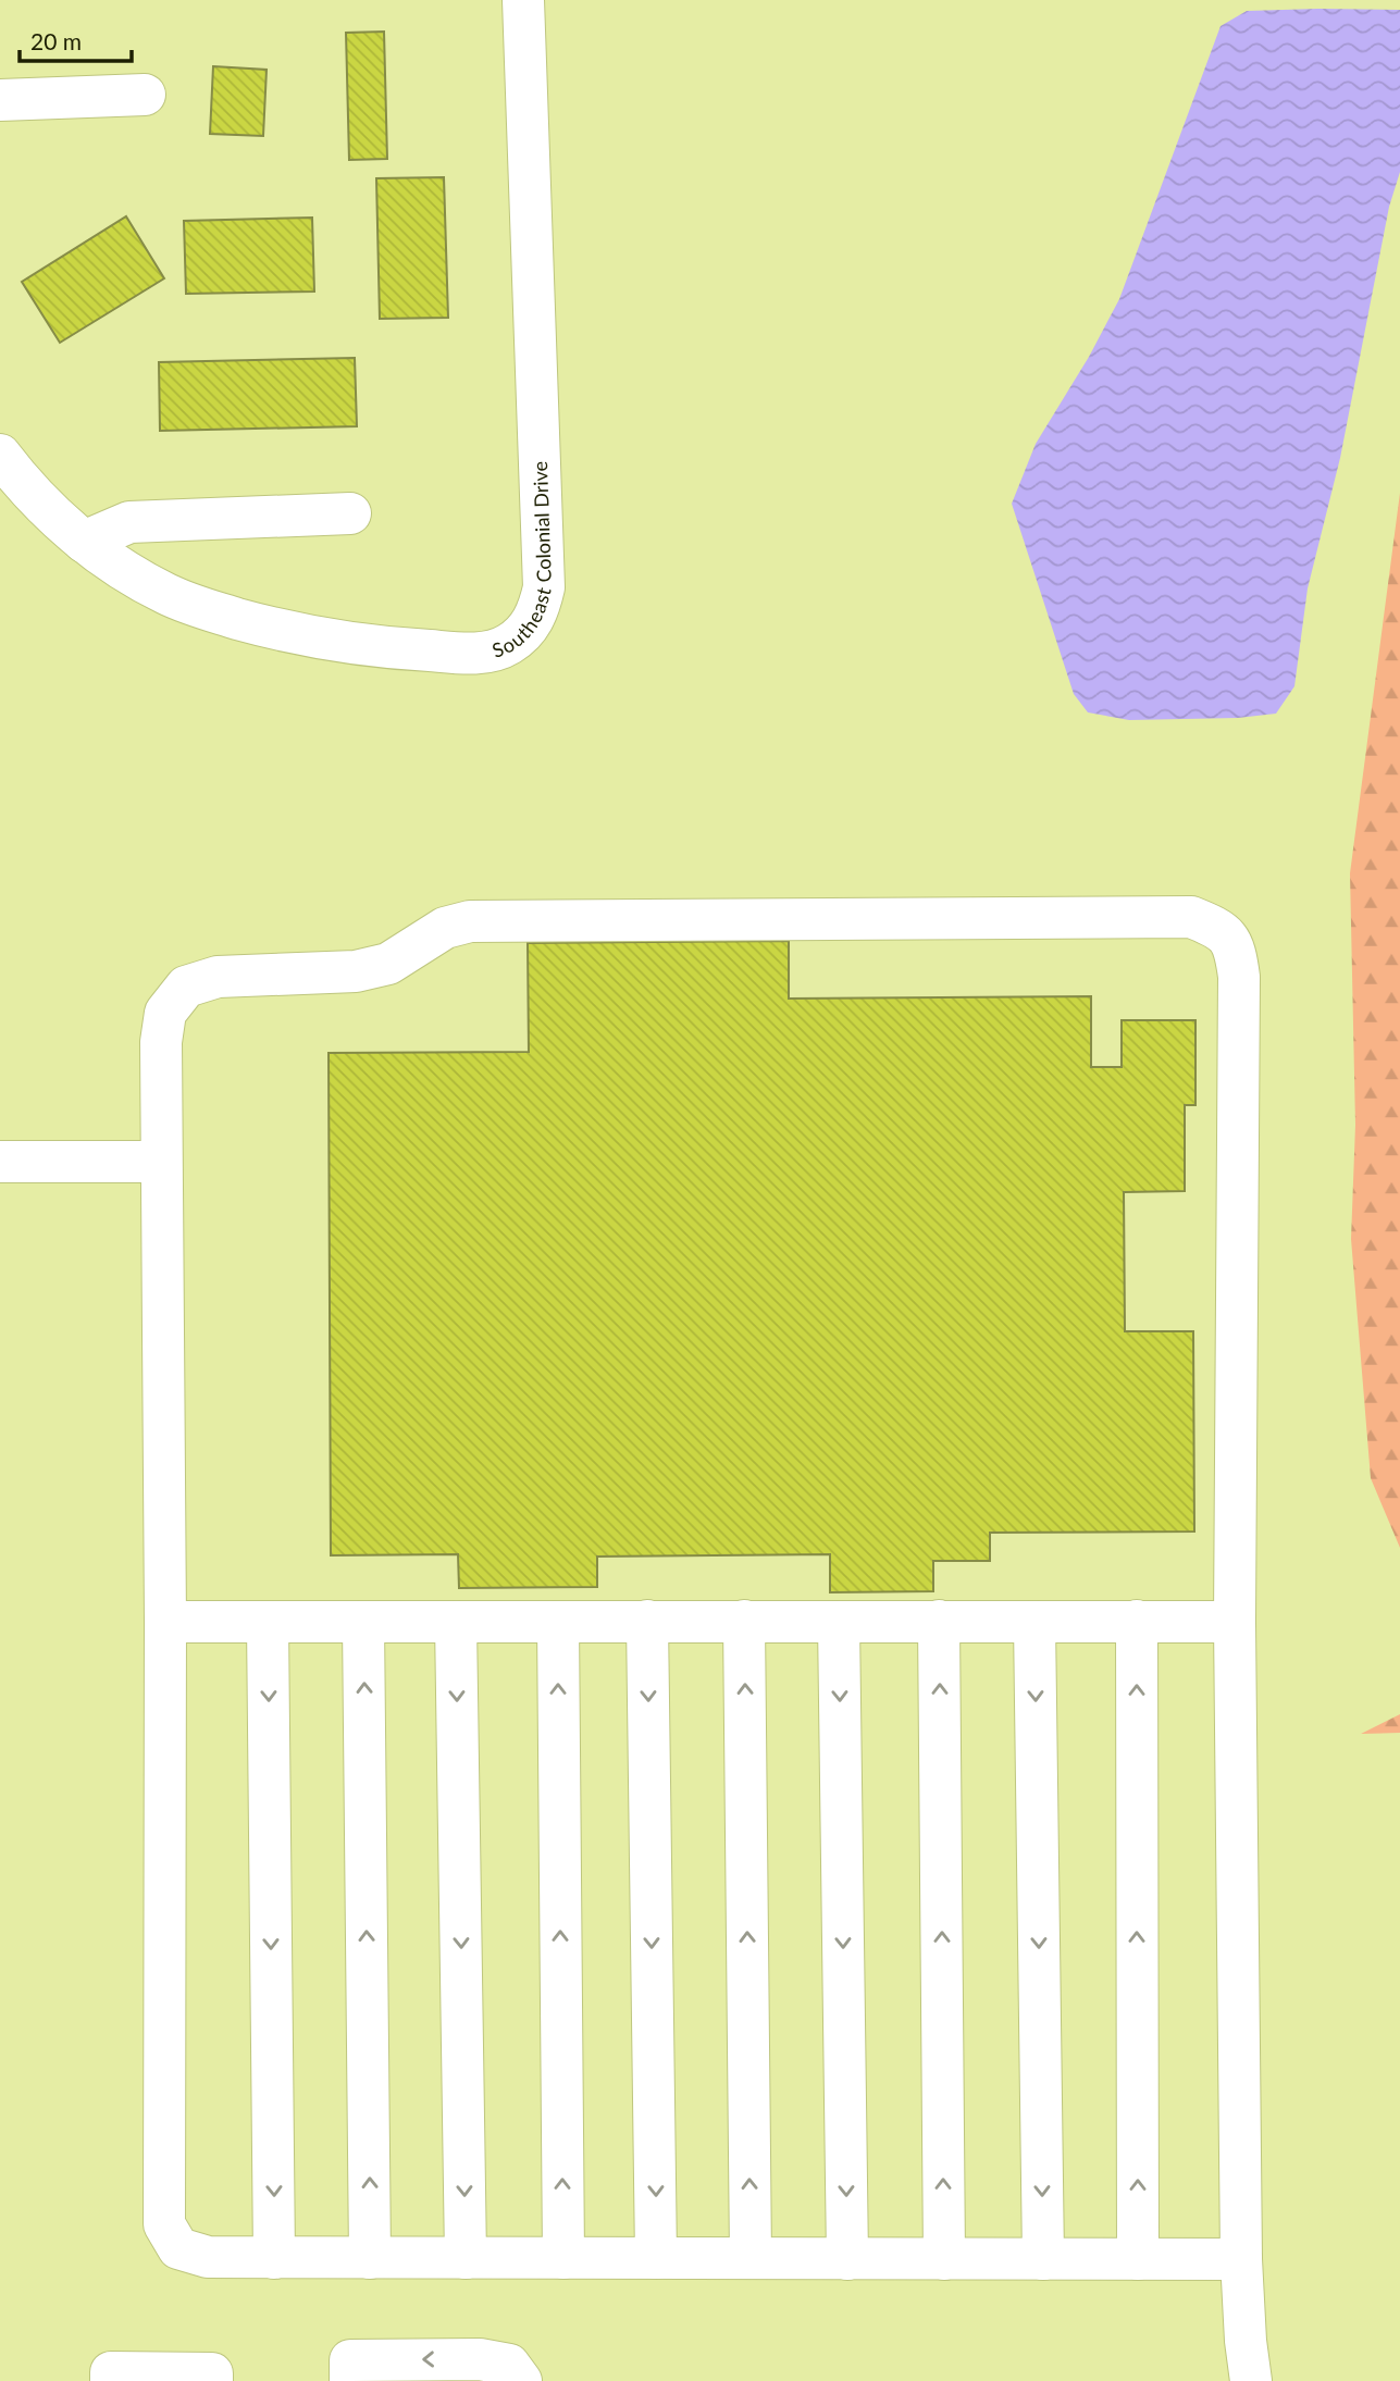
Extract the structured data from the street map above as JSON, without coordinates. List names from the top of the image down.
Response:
{
  "streets": {
    "street": ["Southeast Colonial Drive"]
  },
  "scale_bar": "20 m"
}
